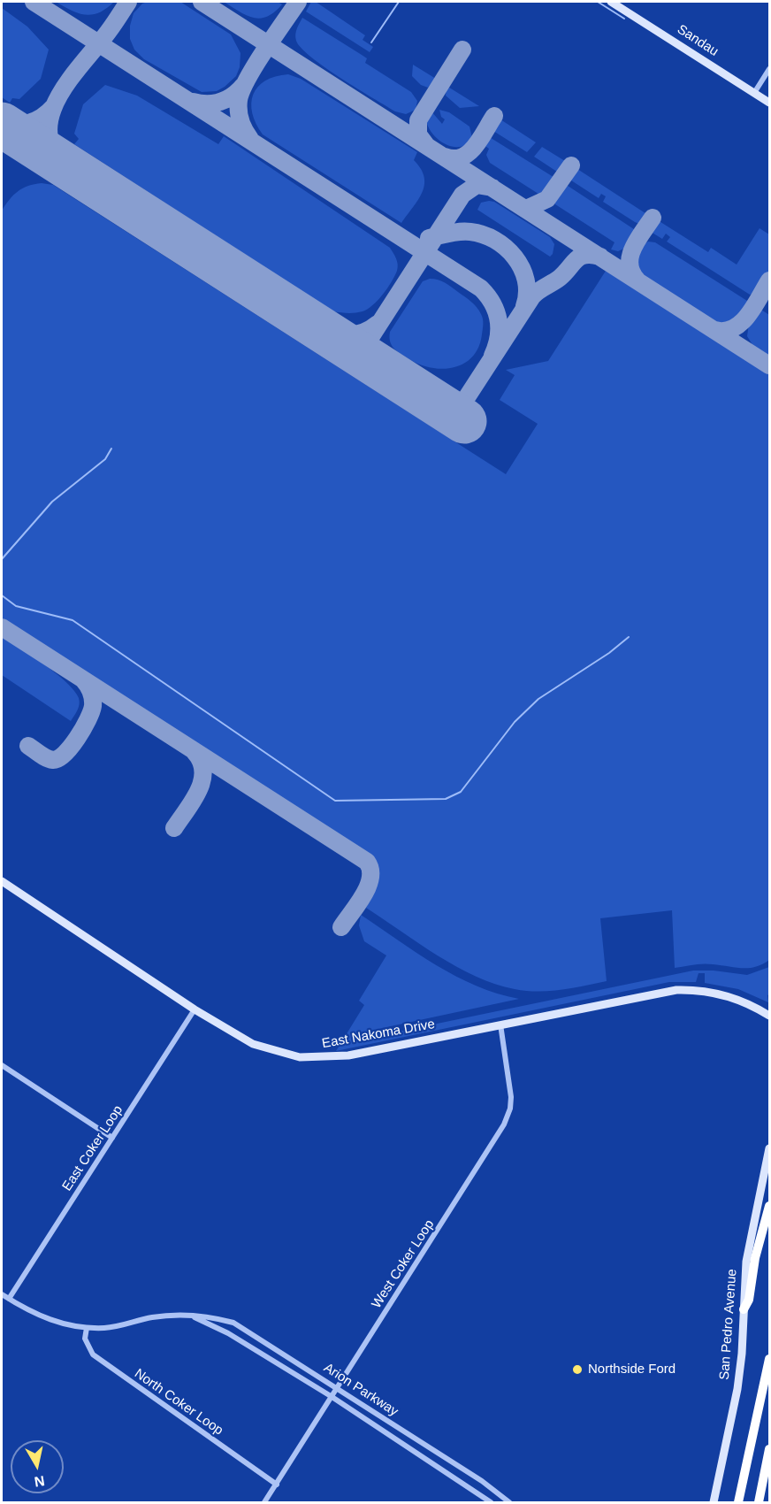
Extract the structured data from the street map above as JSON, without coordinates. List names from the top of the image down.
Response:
{
  "streets": {
    "main road": ["Sandau", "East Nakoma Drive", "San Pedro Avenue"],
    "street": [
      "East Coker Loop",
      "West Coker Loop",
      "Arion Parkway",
      "North Coker Loop"
    ]
  },
  "crossings": [
    ["East Nakoma Drive", "East Coker Loop"],
    ["East Nakoma Drive", "West Coker Loop"],
    ["East Coker Loop", "Arion Parkway"],
    ["West Coker Loop", "Arion Parkway"],
    ["West Coker Loop", "North Coker Loop"],
    ["Arion Parkway", "North Coker Loop"]
  ],
  "places": ["Northside Ford"],
  "north": "bottom"
}
